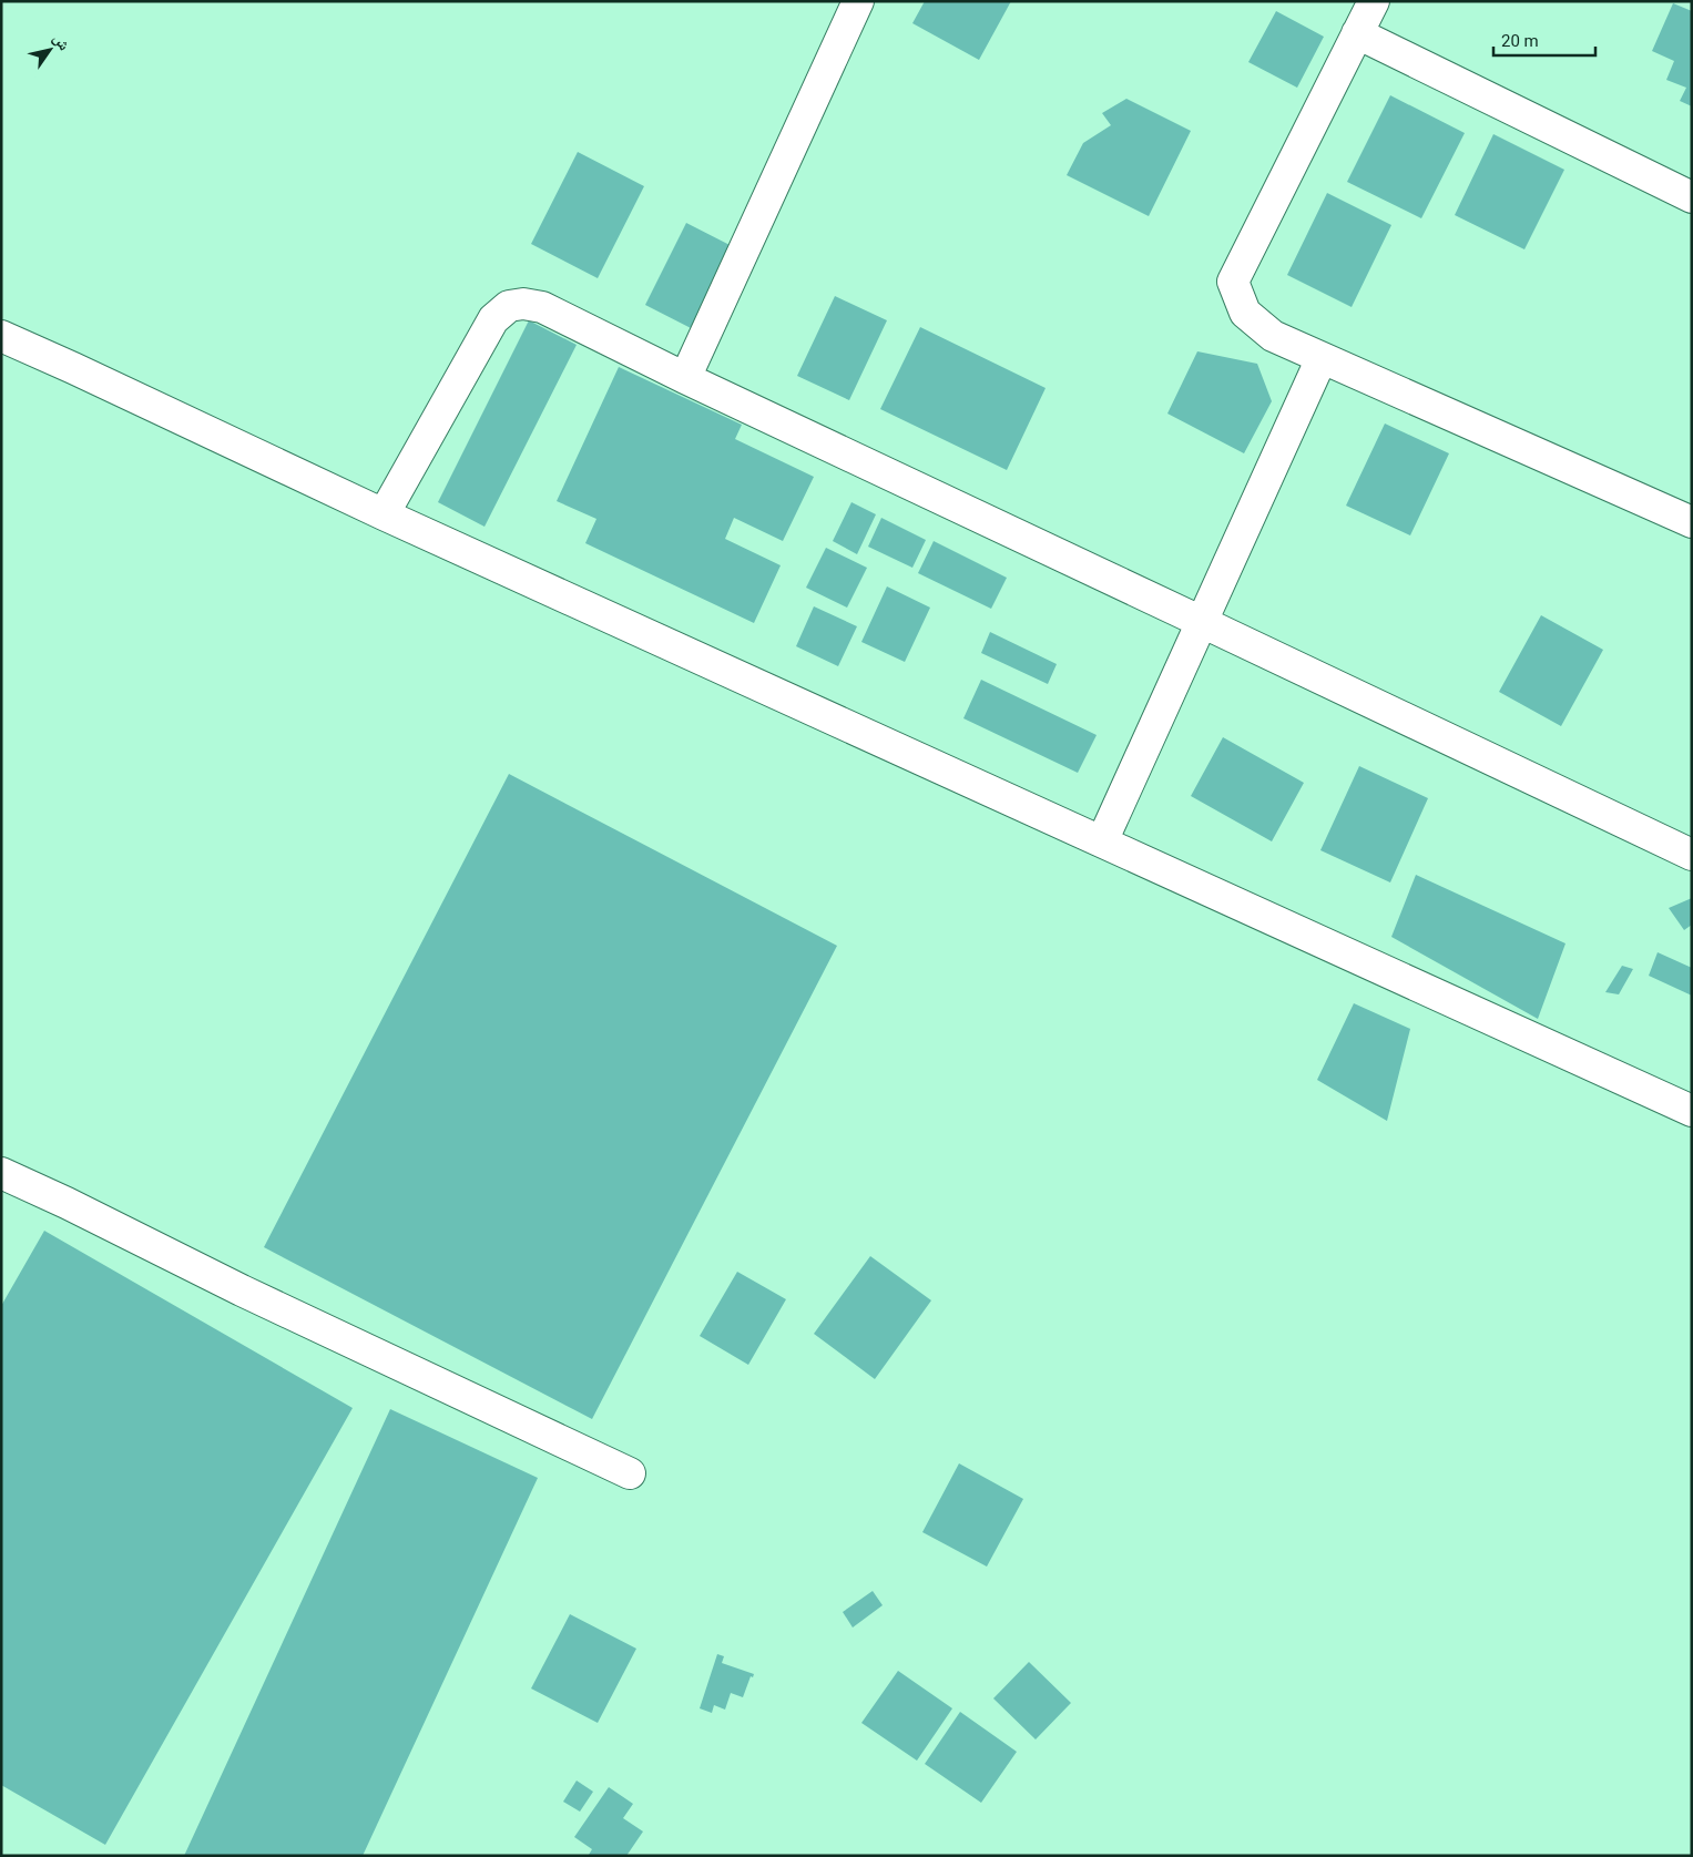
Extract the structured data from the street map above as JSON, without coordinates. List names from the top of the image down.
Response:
{
  "scale_bar": "20 m",
  "north": "top right"
}
